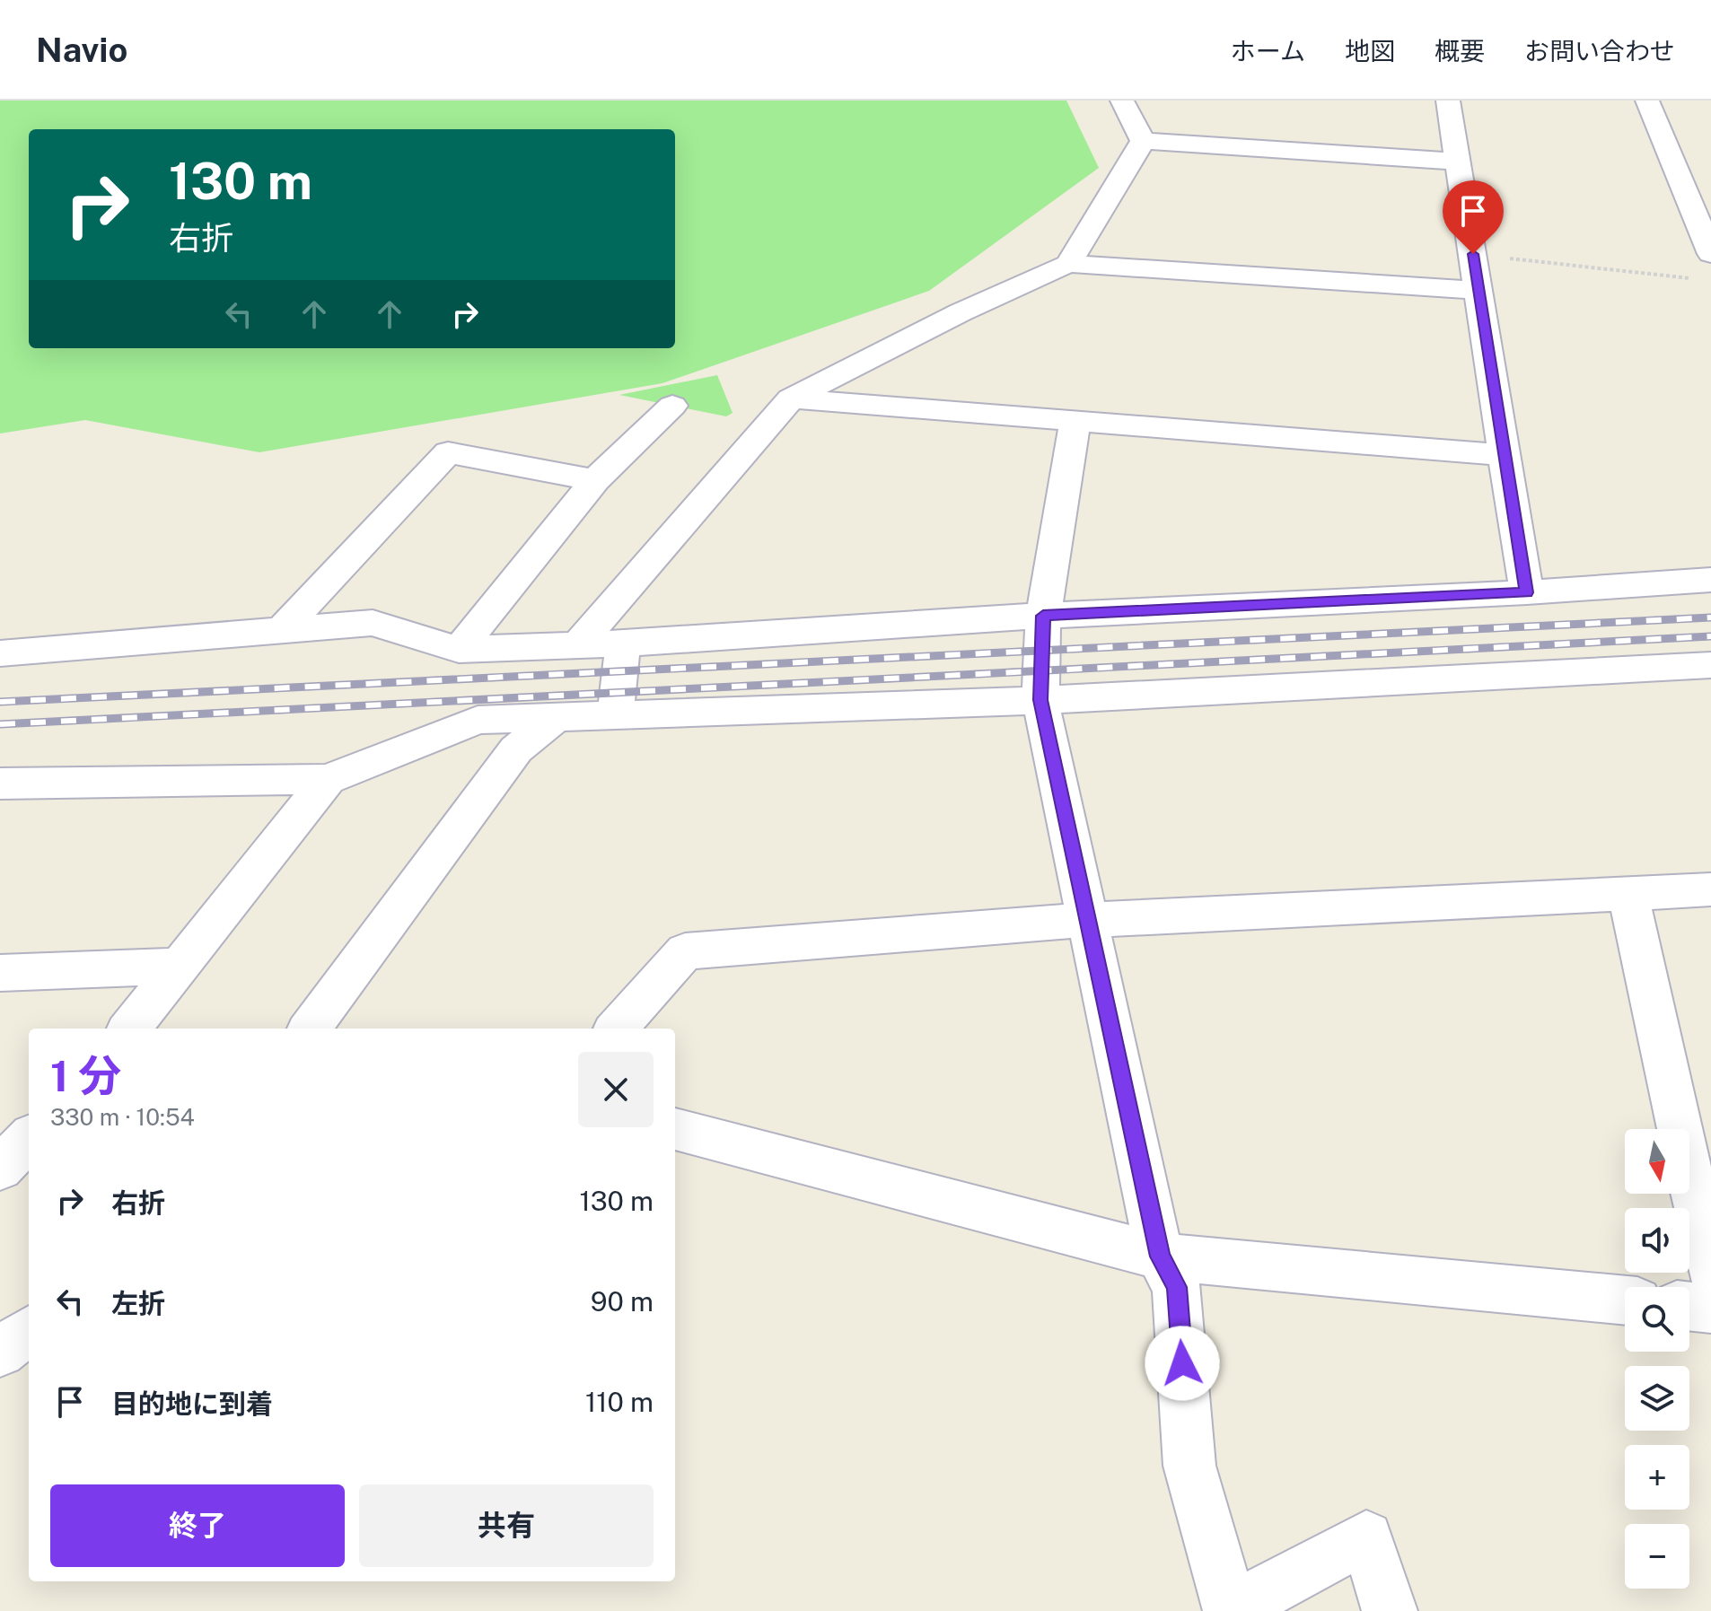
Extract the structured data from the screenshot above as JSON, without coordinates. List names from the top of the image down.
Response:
{
  "north": "bottom",
  "page": {
    "header": "Navio",
    "nav": [
      "ホーム",
      "地図",
      "概要",
      "お問い合わせ"
    ],
    "turn": ["130 m", "右折"],
    "heading": ["1 分", "330 m · 10:54"],
    "map_buttons": ["+", "−"],
    "list": [
      {
        "name": "右折",
        "value": "130 m"
      },
      {
        "name": "左折",
        "value": "90 m"
      },
      {
        "name": "目的地に到着",
        "value": "110 m"
      }
    ],
    "buttons": ["終了", "共有"]
  }
}
